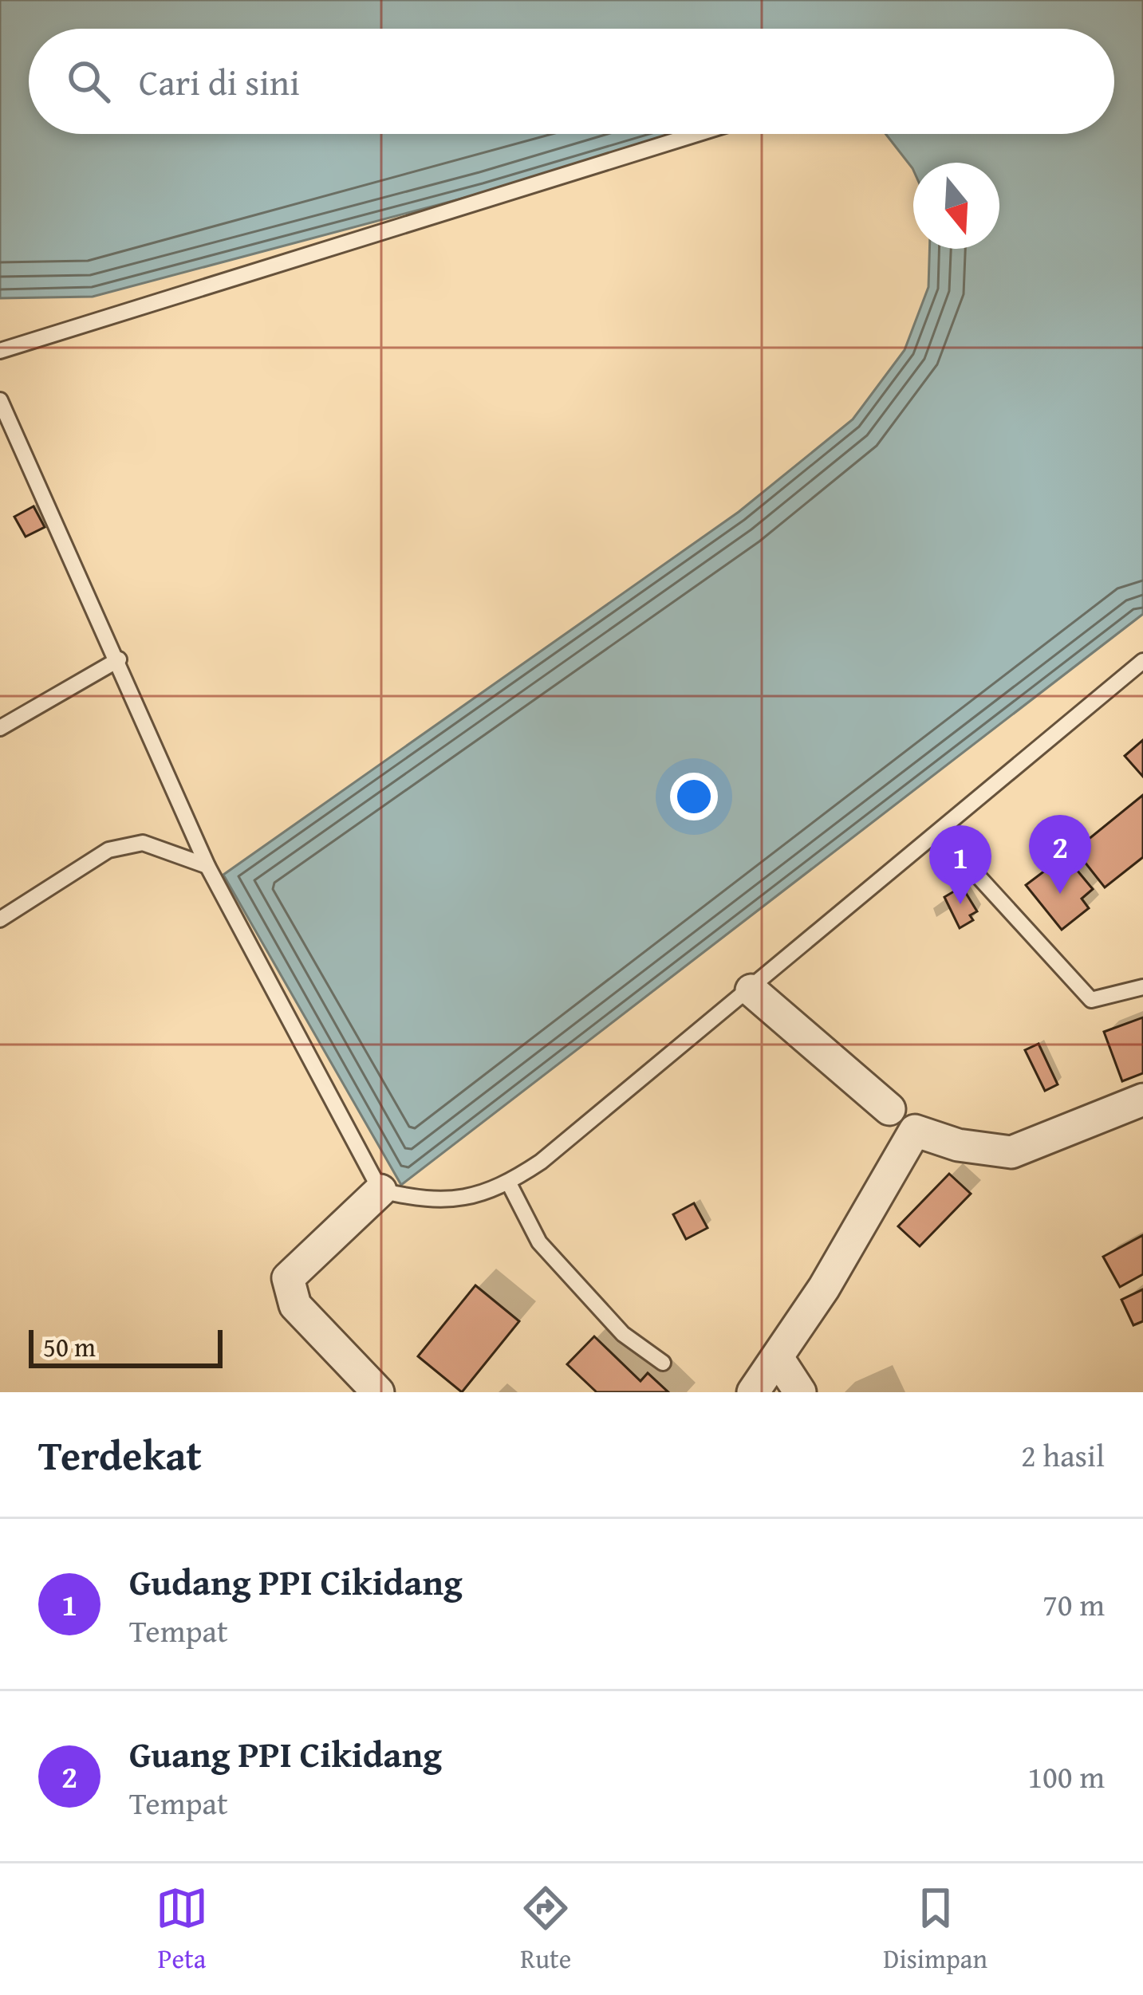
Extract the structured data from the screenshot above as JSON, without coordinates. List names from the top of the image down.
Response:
{
  "scale_bar": "50 m",
  "north": "bottom",
  "page": {
    "search": "Cari di sini",
    "pins": ["2", "1"],
    "scale": "50 m",
    "heading": ["Terdekat", "2 hasil"],
    "list": [
      {
        "mark": "1",
        "name": "Gudang PPI Cikidang",
        "note": "Tempat",
        "value": "70 m"
      },
      {
        "mark": "2",
        "name": "Guang PPI Cikidang",
        "note": "Tempat",
        "value": "100 m"
      }
    ],
    "nav": ["Peta", "Rute", "Disimpan"]
  }
}
